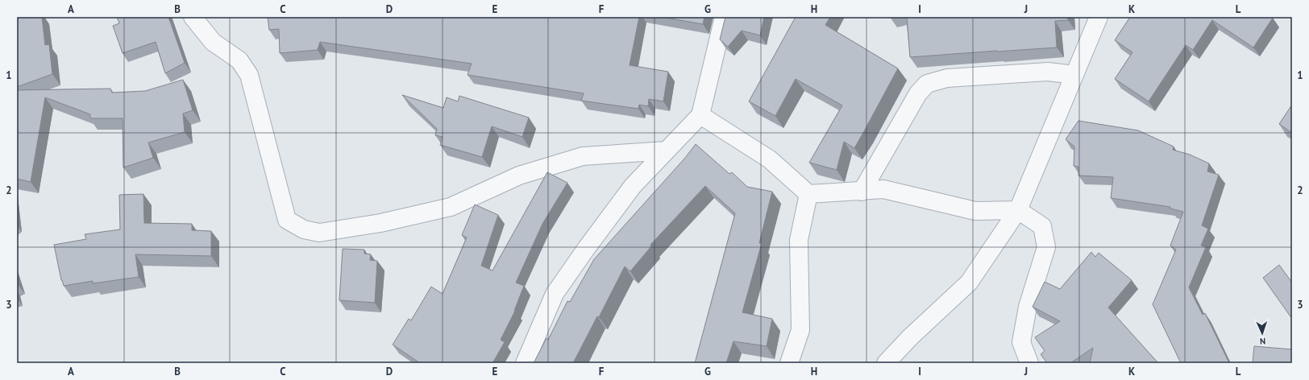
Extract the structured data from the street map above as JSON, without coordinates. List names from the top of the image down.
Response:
{
  "north": "bottom",
  "grid": {
    "columns": [
      "A",
      "B",
      "C",
      "D",
      "E",
      "F",
      "G",
      "H",
      "I",
      "J",
      "K",
      "L"
    ],
    "rows": ["1", "2", "3"]
  }
}
